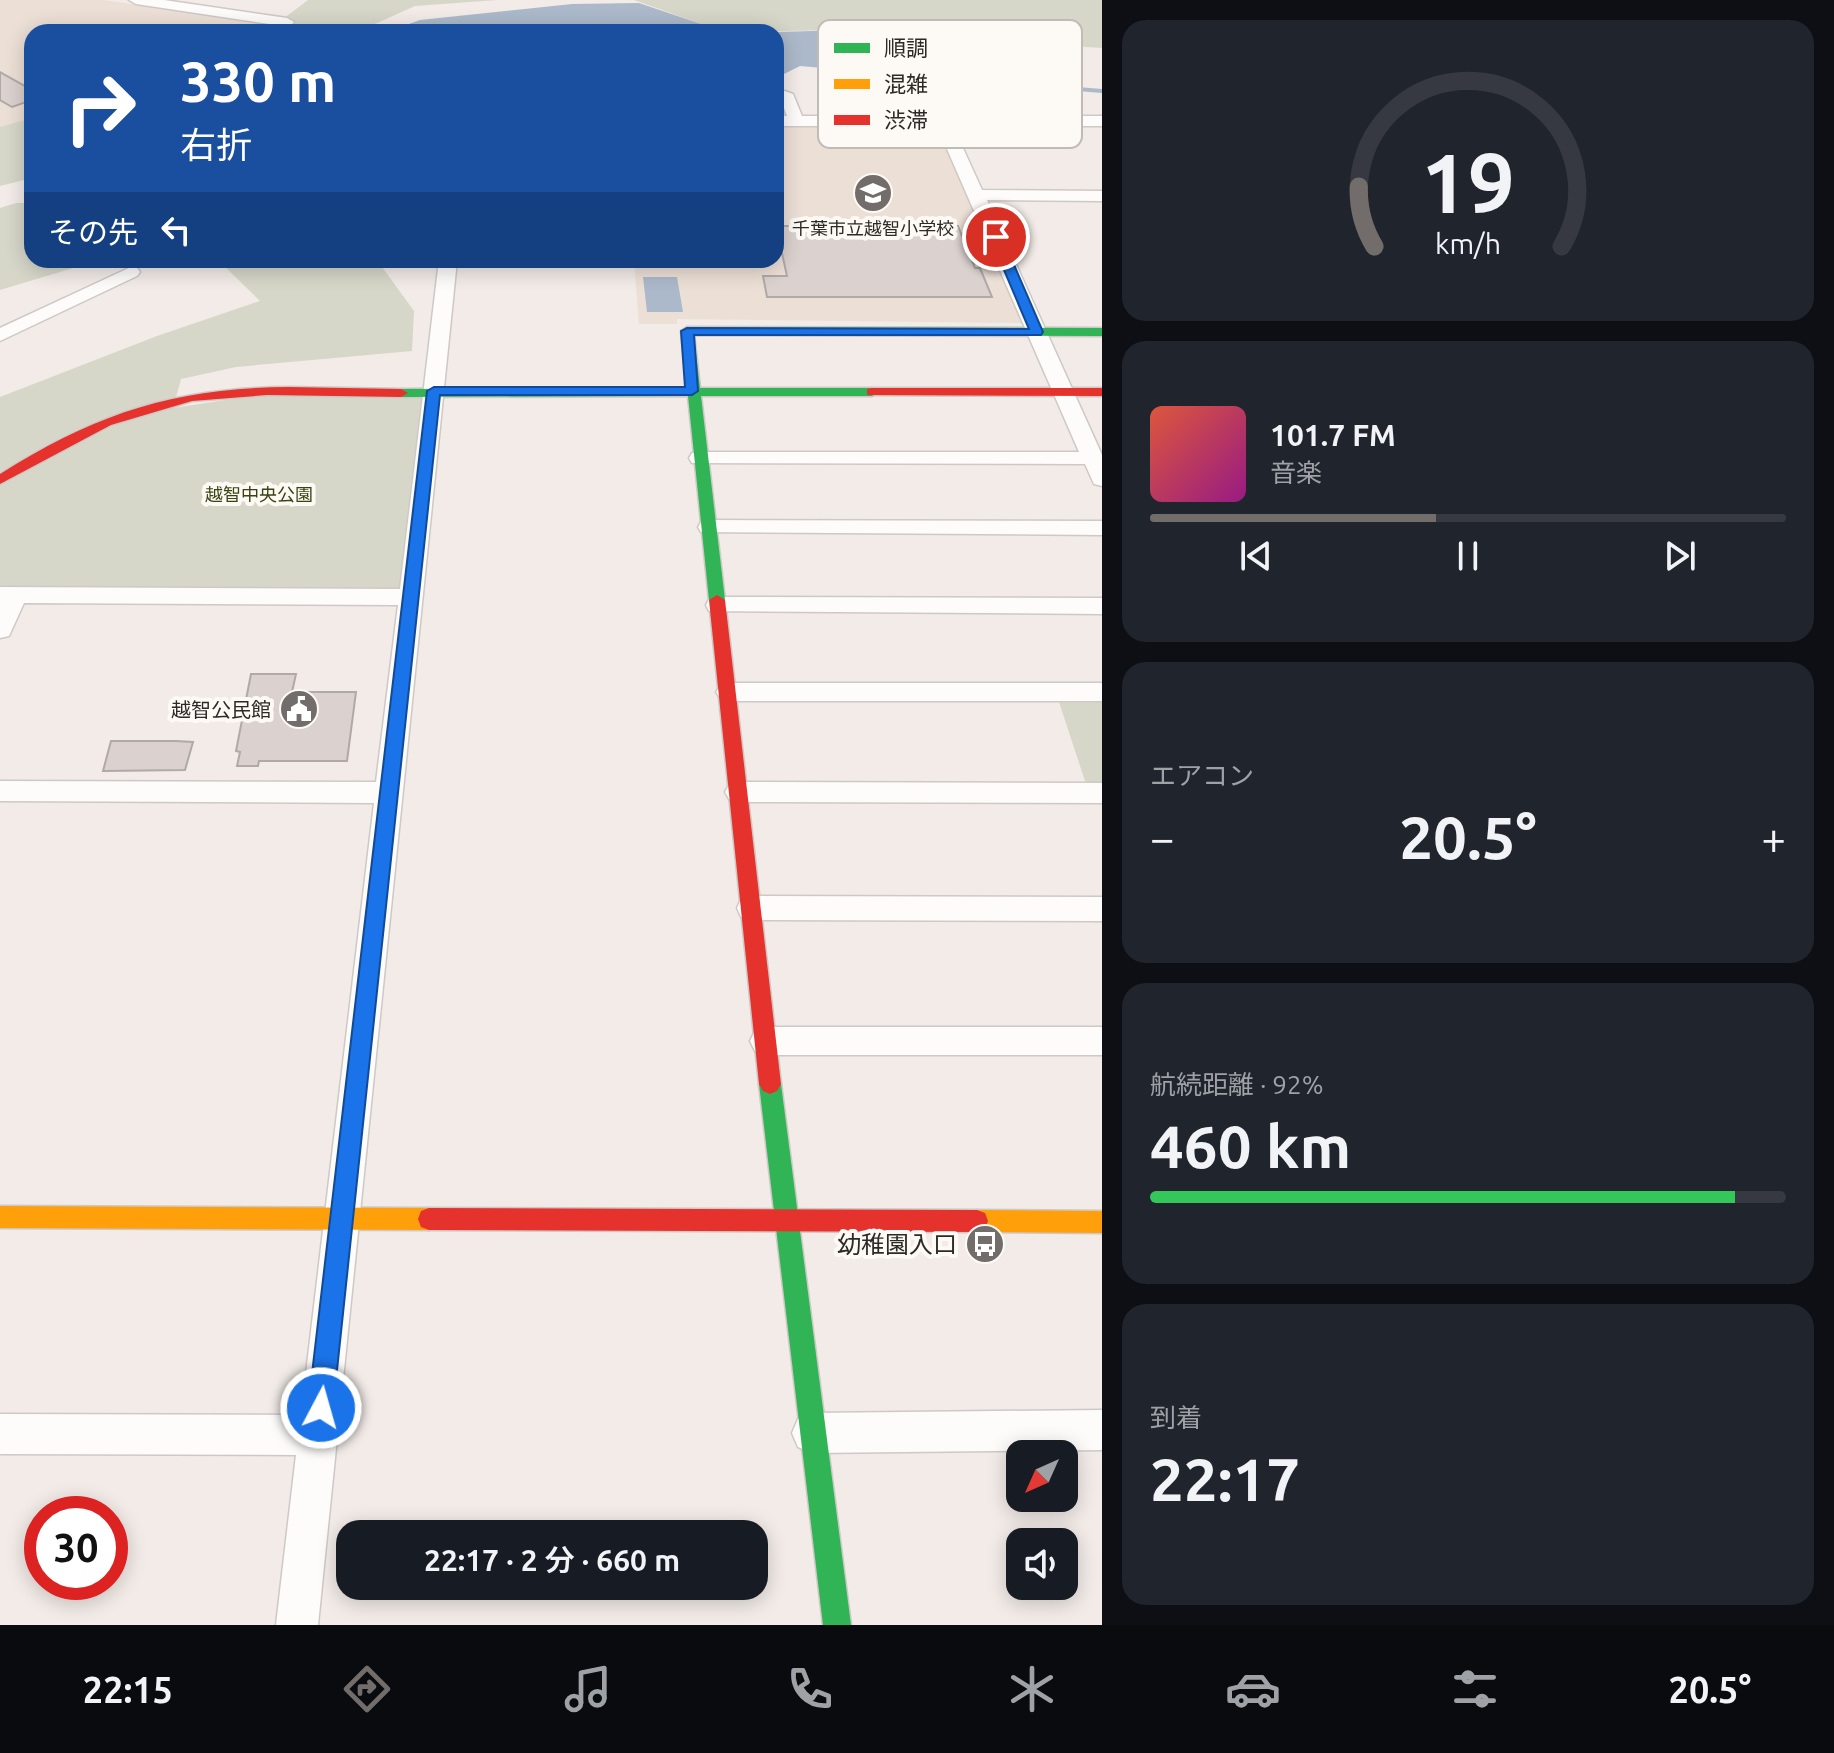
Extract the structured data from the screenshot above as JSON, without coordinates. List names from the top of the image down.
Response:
{
  "parks": ["越智中央公園"],
  "places": {
    "school or university": ["千葉市立越智小学校"],
    "public building": ["越智公民館"],
    "bus stop": ["幼稚園入口"]
  },
  "legend": ["順調", "混雑", "渋滞"],
  "north": "bottom left",
  "page": {
    "turn": ["330 m", "右折"],
    "then": "その先",
    "song": ["101.7 FM", "音楽"],
    "tile": [
      "エアコン",
      ["航続距離 · 92%", "460 km"],
      ["到着", "22:17"]
    ],
    "heat": ["−", "20.5°", "+"],
    "limit": "30",
    "trip": "22:17 · 2 分 · 660 m",
    "tabs": ["22:15", "20.5°"],
    "gauge": ["19", "km/h"]
  }
}
